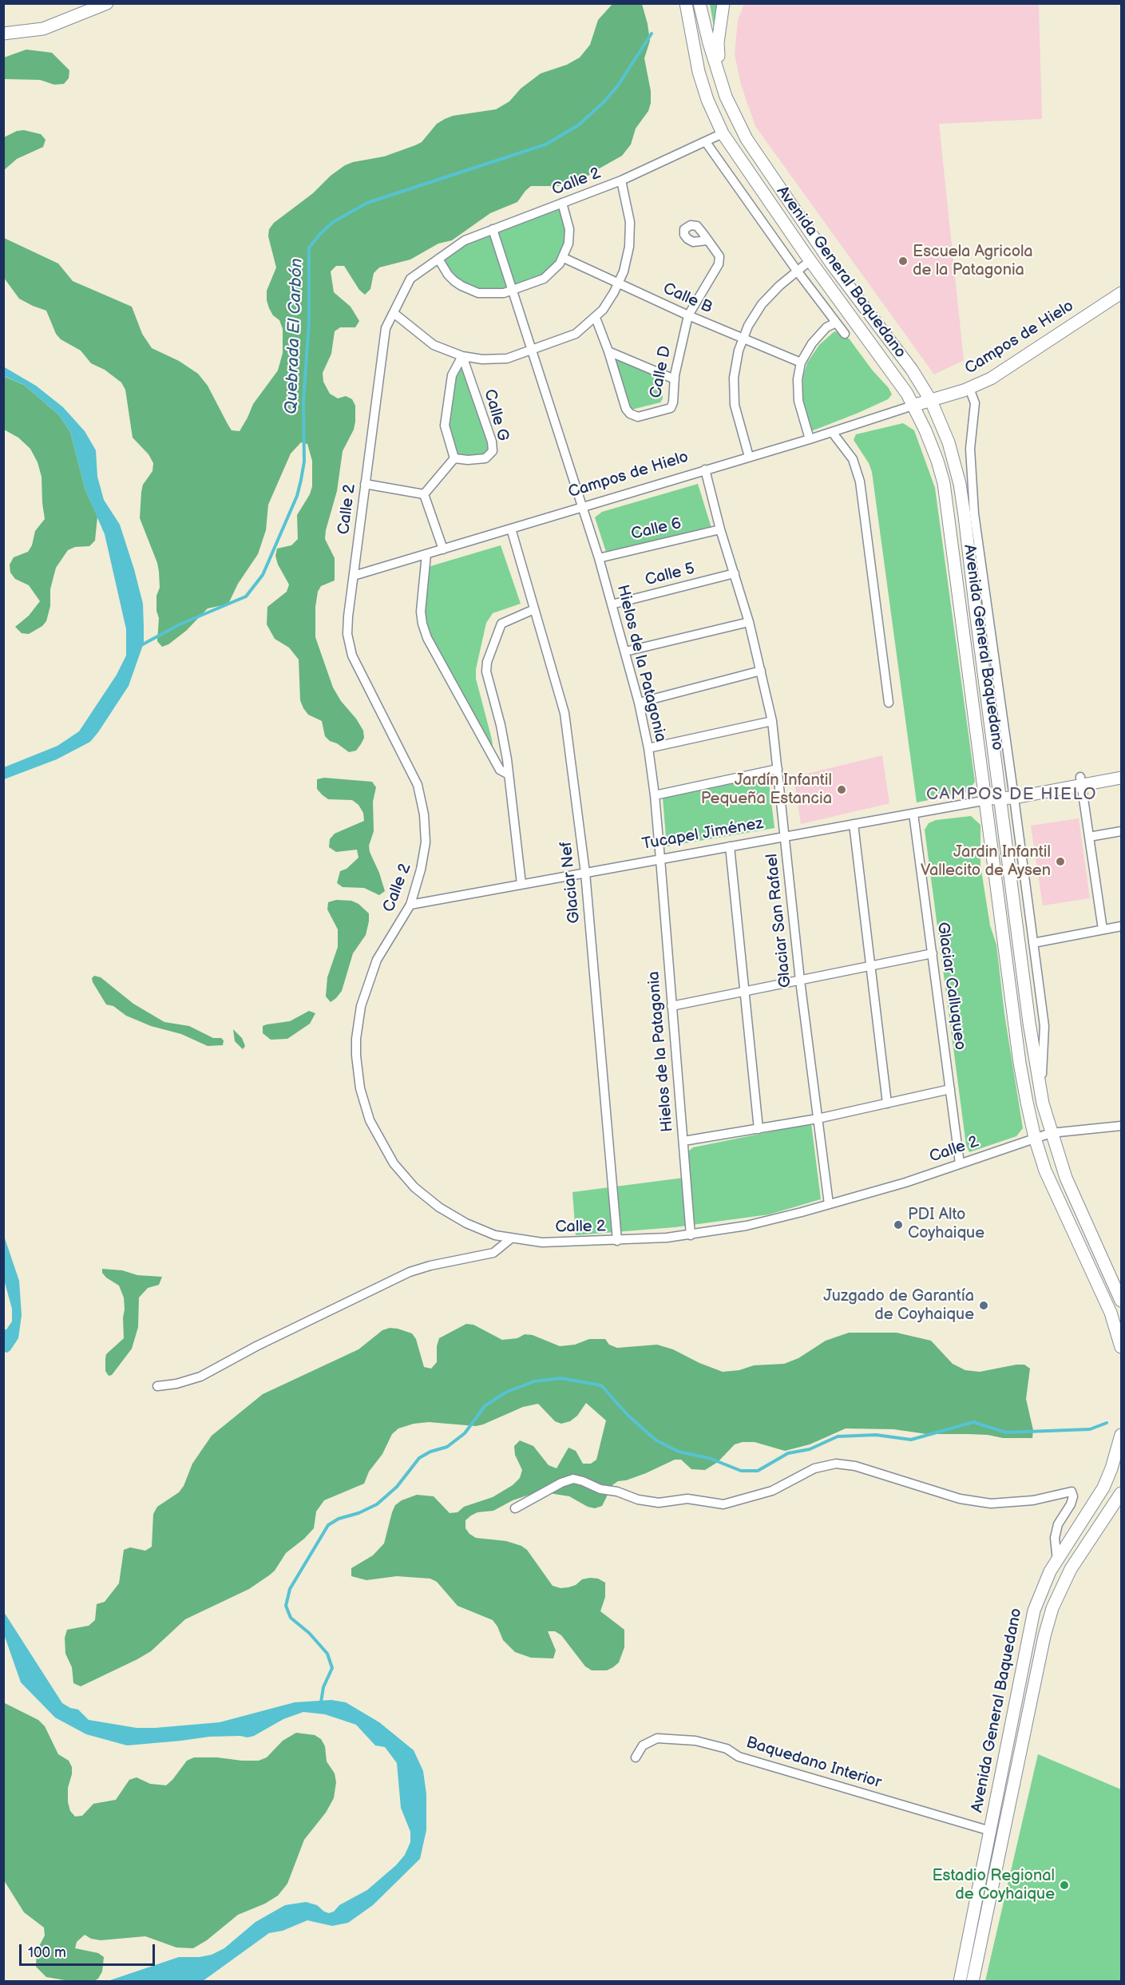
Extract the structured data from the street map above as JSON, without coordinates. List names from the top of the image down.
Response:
{
  "streets": {
    "main road": ["Avenida General Baquedano", "Campos de Hielo", "Tucapel Jiménez"],
    "street": [
      "Calle 2",
      "Calle B",
      "Calle D",
      "Calle G",
      "Calle 6",
      "Calle 5",
      "Hielos de la Patagonia",
      "Glaciar Nef",
      "Glaciar San Rafael",
      "Glaciar Calluqueo",
      "Baquedano Interior"
    ]
  },
  "crossings": [
    ["Calle 2", "Avenida General Baquedano"],
    ["Calle 2", "Campos de Hielo"],
    ["Calle 2", "Hielos de la Patagonia"],
    ["Calle 2", "Tucapel Jiménez"],
    ["Calle 2", "Glaciar Nef"],
    ["Calle 2", "Glaciar San Rafael"],
    ["Calle 2", "Glaciar Calluqueo"],
    ["Avenida General Baquedano", "Campos de Hielo"],
    ["Avenida General Baquedano", "Tucapel Jiménez"],
    ["Avenida General Baquedano", "Baquedano Interior"],
    ["Calle B", "Calle D"],
    ["Campos de Hielo", "Hielos de la Patagonia"],
    ["Campos de Hielo", "Glaciar Nef"],
    ["Campos de Hielo", "Glaciar San Rafael"],
    ["Calle 6", "Hielos de la Patagonia"],
    ["Calle 6", "Glaciar San Rafael"],
    ["Calle 5", "Hielos de la Patagonia"],
    ["Calle 5", "Glaciar San Rafael"],
    ["Hielos de la Patagonia", "Tucapel Jiménez"],
    ["Tucapel Jiménez", "Glaciar Nef"],
    ["Tucapel Jiménez", "Glaciar San Rafael"],
    ["Tucapel Jiménez", "Glaciar Calluqueo"]
  ],
  "districts": ["CAMPOS DE HIELO"],
  "water": ["Quebrada El Carbón"],
  "places": [
    "Escuela Agricola de la Patagonia",
    "Jardín Infantil Pequeña Estancia",
    "Jardin Infantil Vallecito de Aysen",
    "PDI Alto Coyhaique",
    "Juzgado de Garantía de Coyhaique",
    "Estadio Regional de Coyhaique"
  ],
  "scale_bar": "100 m"
}
